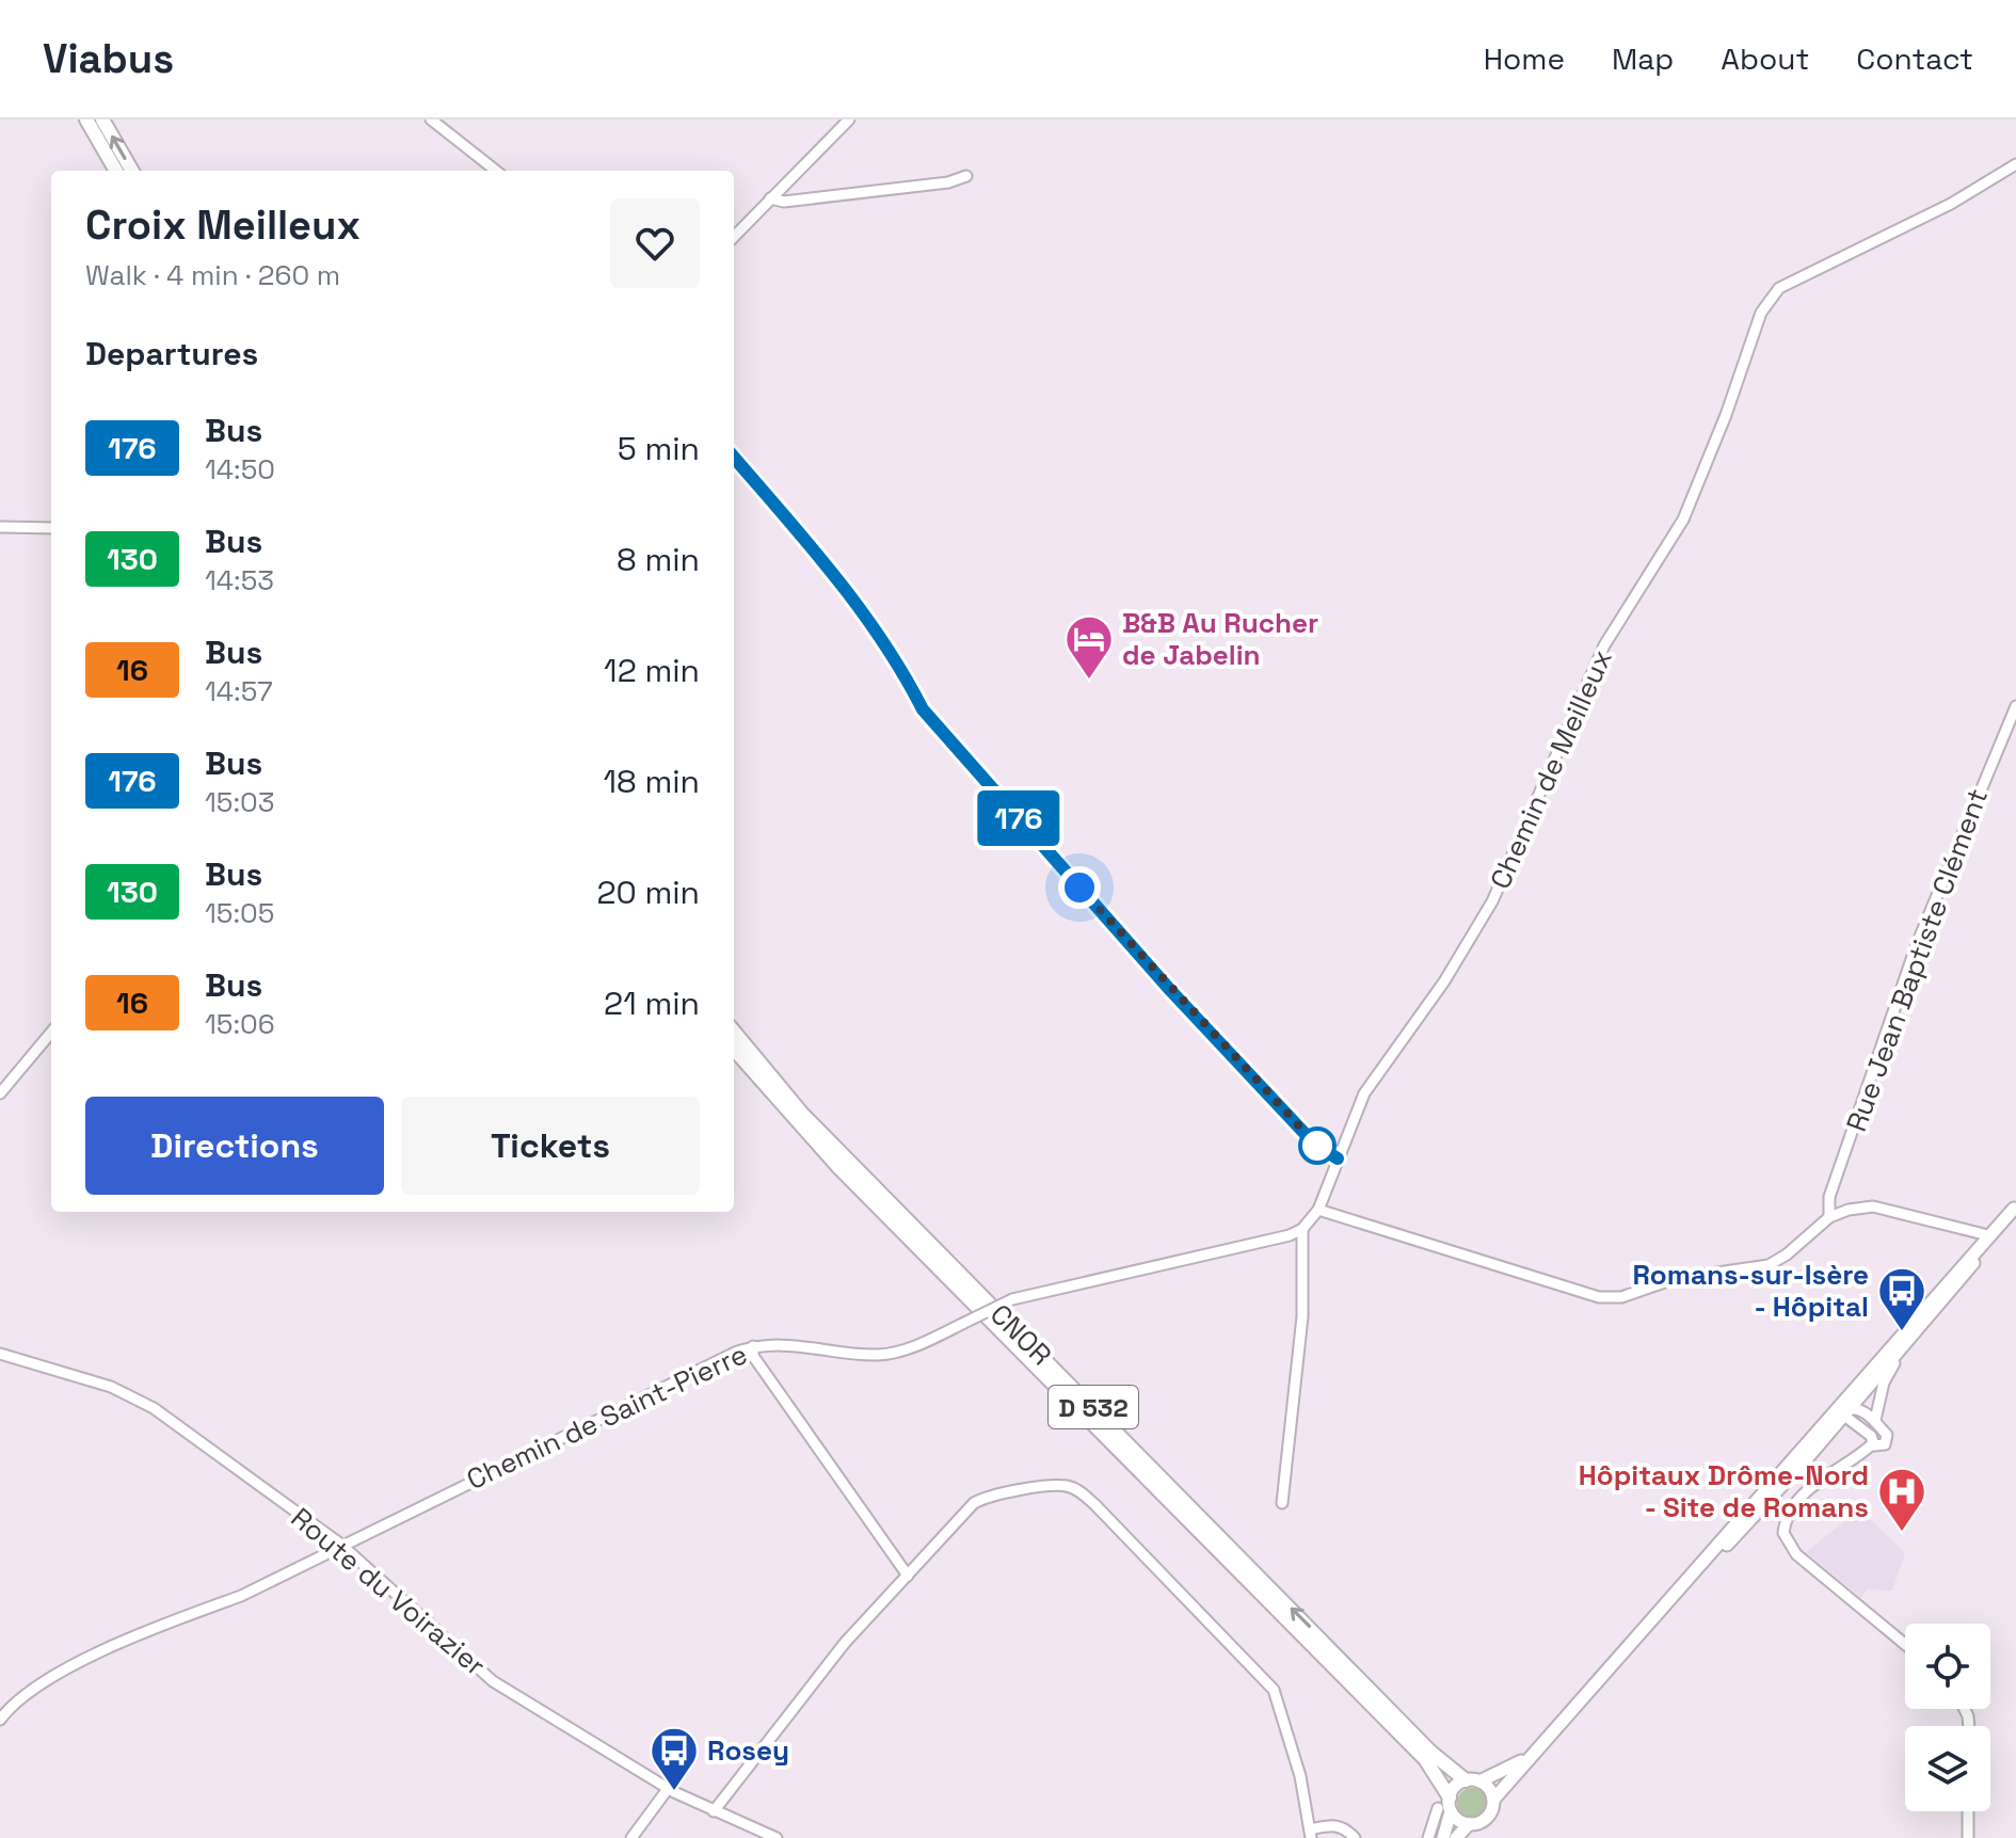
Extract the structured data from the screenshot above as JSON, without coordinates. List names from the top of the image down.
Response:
{
  "streets": {
    "highway": ["CNOR", "D 532"],
    "street": [
      "Chemin de Meilleux",
      "Rue Jean Baptiste Clément",
      "Chemin de Saint-Pierre",
      "Route du Voirazier"
    ]
  },
  "crossings": [
    ["Chemin de Meilleux", "Chemin de Saint-Pierre"],
    ["Chemin de Saint-Pierre", "Route du Voirazier"]
  ],
  "places": {
    "hotel": ["B&B Au Rucher de Jabelin"],
    "bus stop": ["Romans-sur-Isère - Hôpital", "Rosey"],
    "hospital": ["Hôpitaux Drôme-Nord - Site de Romans"]
  },
  "lines": ["bus line 176"],
  "page": {
    "header": "Viabus",
    "nav": [
      "Home",
      "Map",
      "About",
      "Contact"
    ],
    "on_map": "176",
    "heading": [
      ["Croix Meilleux", "Walk · 4 min · 260 m"],
      "Departures"
    ],
    "list": [
      {
        "mark": "176",
        "name": "Bus",
        "note": "14:50",
        "value": "5 min"
      },
      {
        "mark": "130",
        "name": "Bus",
        "note": "14:53",
        "value": "8 min"
      },
      {
        "mark": "16",
        "name": "Bus",
        "note": "14:57",
        "value": "12 min"
      },
      {
        "mark": "176",
        "name": "Bus",
        "note": "15:03",
        "value": "18 min"
      },
      {
        "mark": "130",
        "name": "Bus",
        "note": "15:05",
        "value": "20 min"
      },
      {
        "mark": "16",
        "name": "Bus",
        "note": "15:06",
        "value": "21 min"
      }
    ],
    "buttons": ["Directions", "Tickets"]
  }
}
